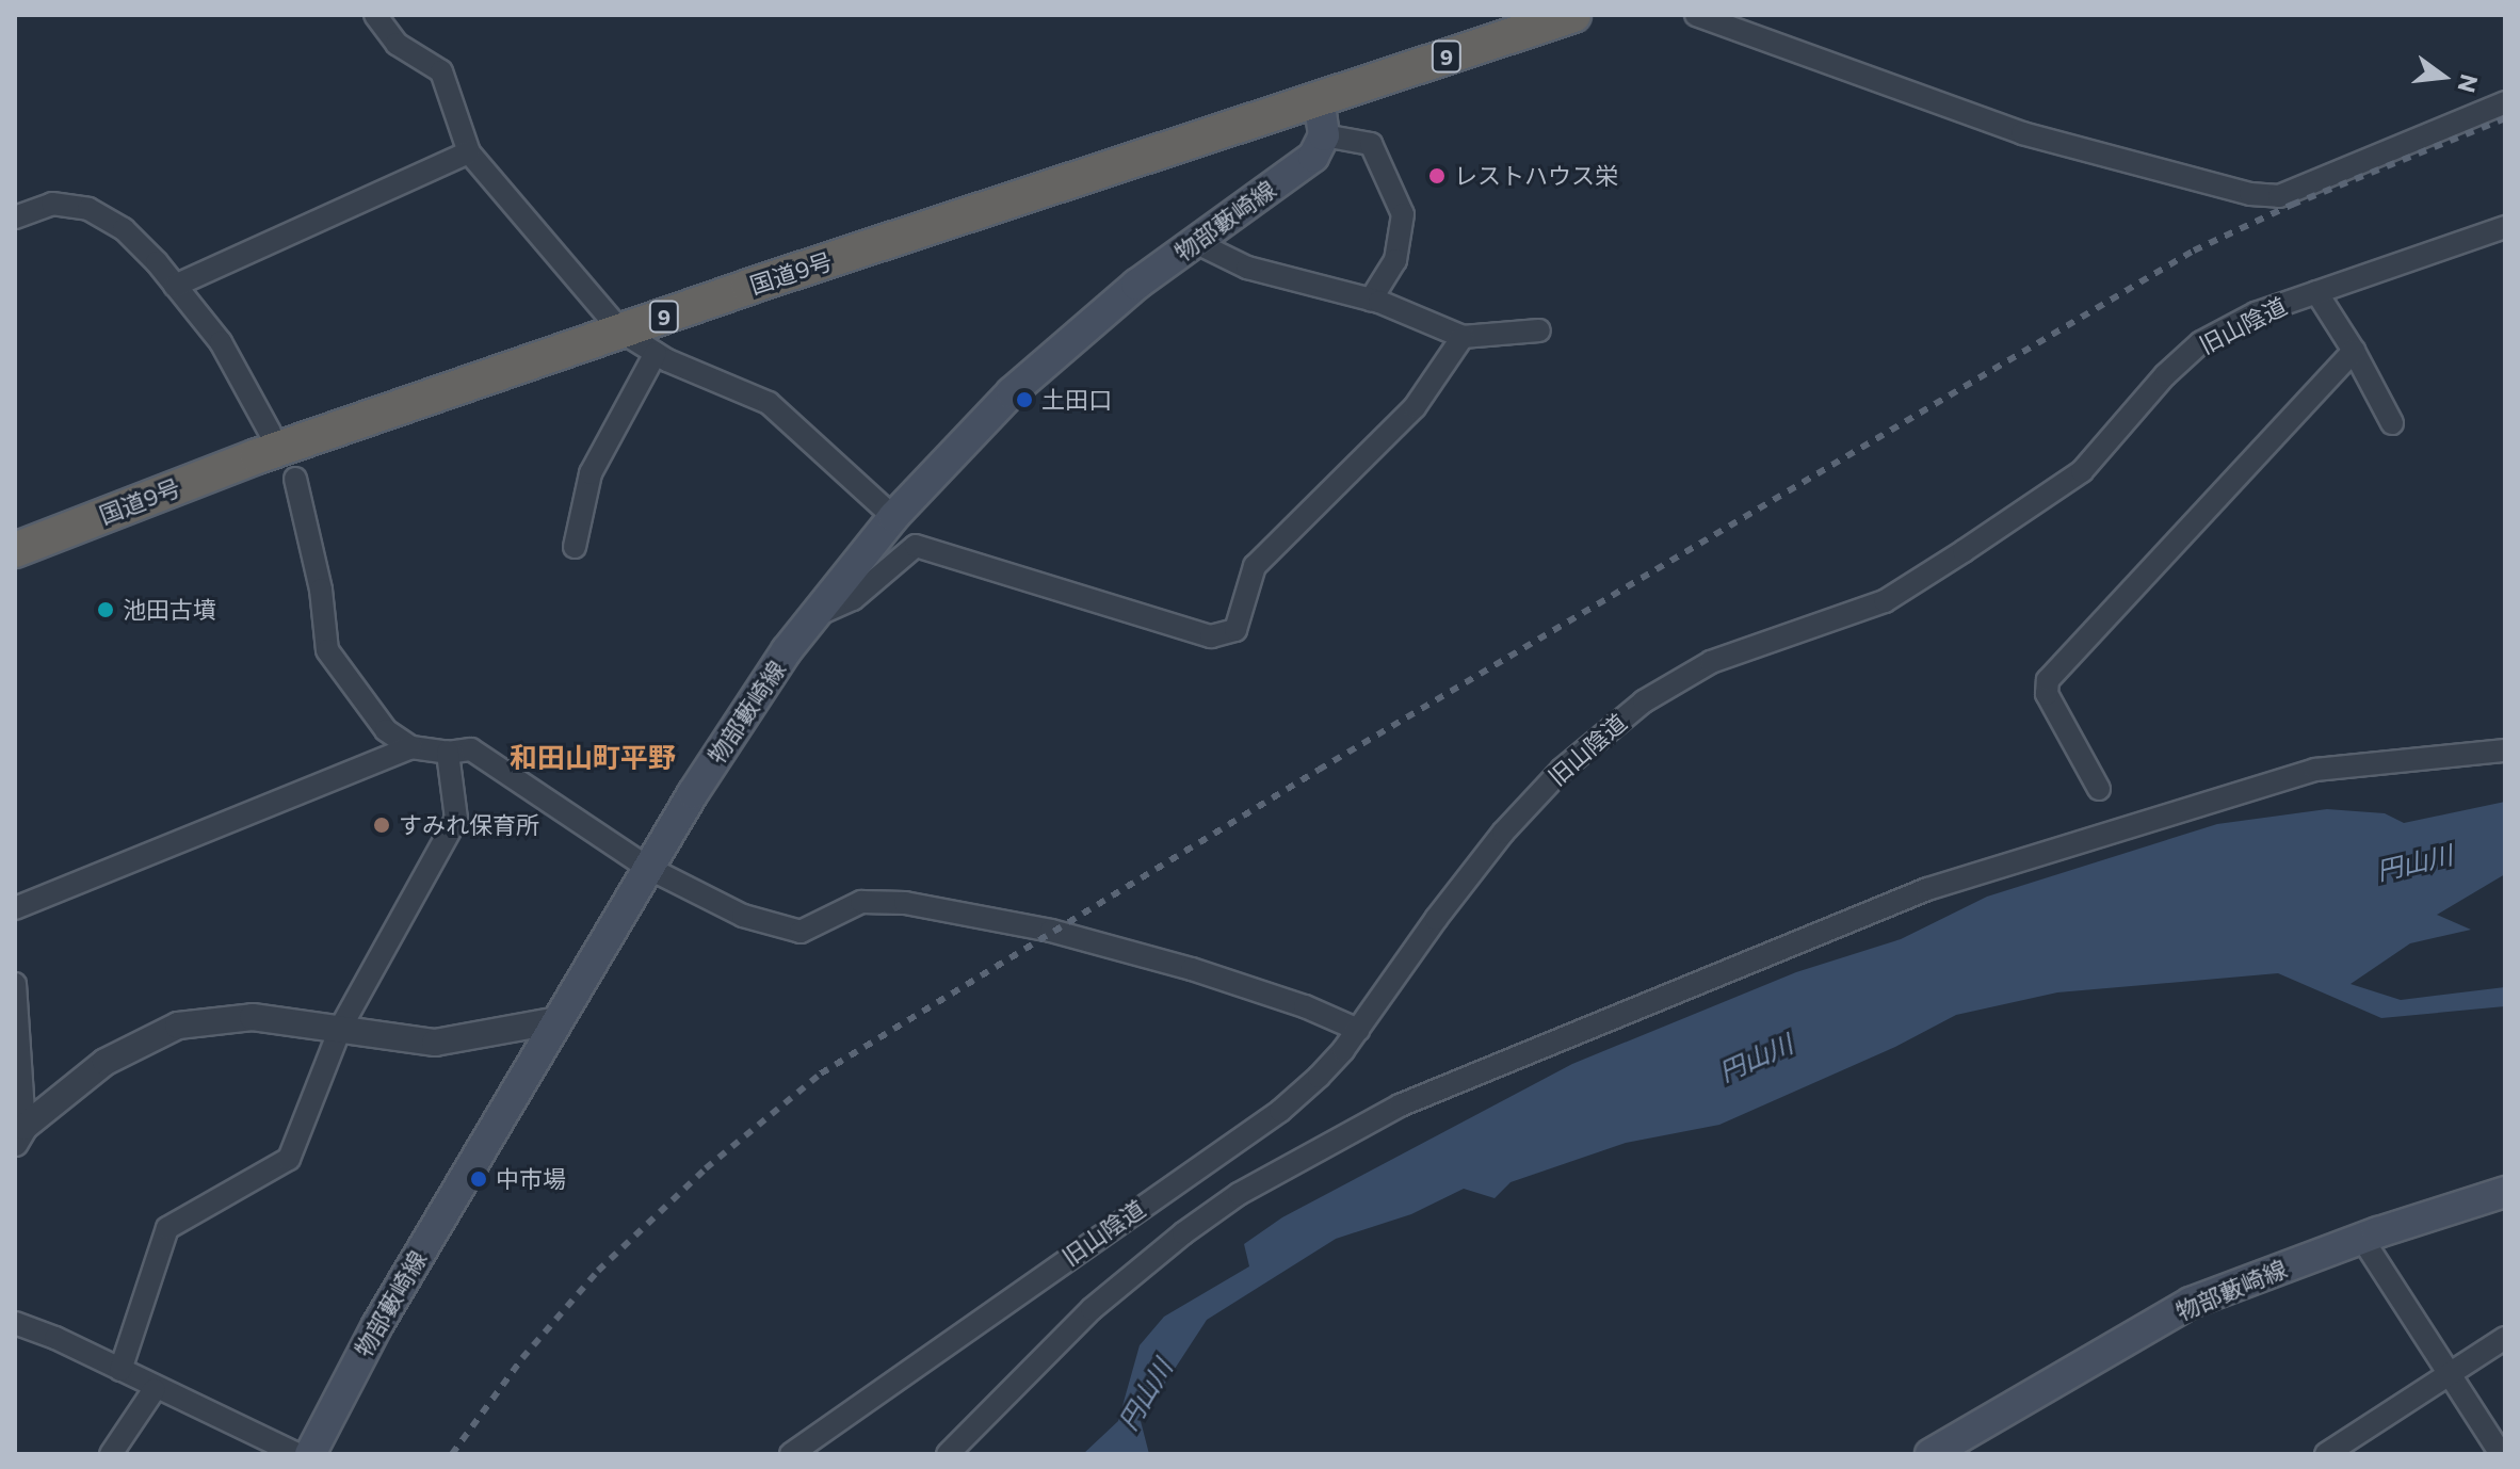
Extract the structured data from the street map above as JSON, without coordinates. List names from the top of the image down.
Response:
{
  "streets": {
    "highway": ["9", "国道9号"],
    "main road": ["物部藪崎線"],
    "street": ["旧山陰道"]
  },
  "districts": ["和田山町平野"],
  "water": ["円山川"],
  "places": [
    "レストハウス栄",
    "土田口",
    "池田古墳",
    "すみれ保育所",
    "中市場"
  ],
  "north": "right"
}
